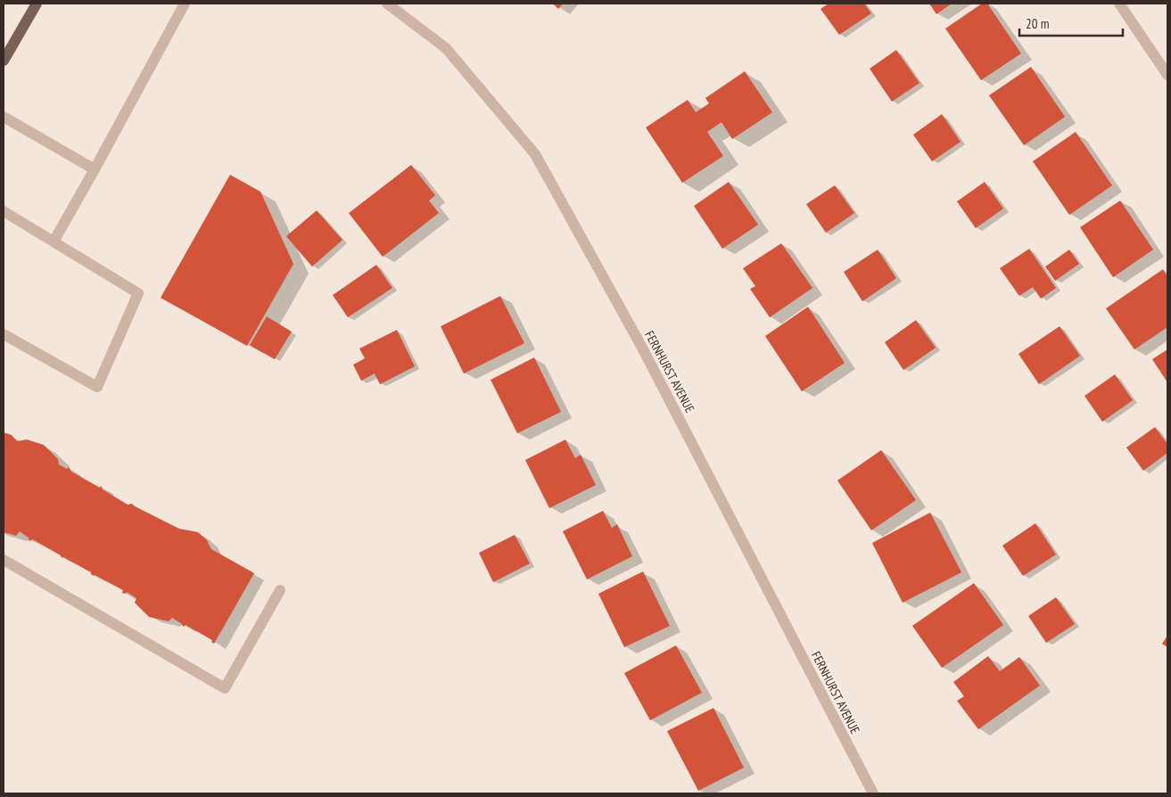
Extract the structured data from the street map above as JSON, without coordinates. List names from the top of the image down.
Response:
{
  "streets": {
    "street": ["FERNHURST AVENUE"]
  },
  "scale_bar": "20 m"
}
